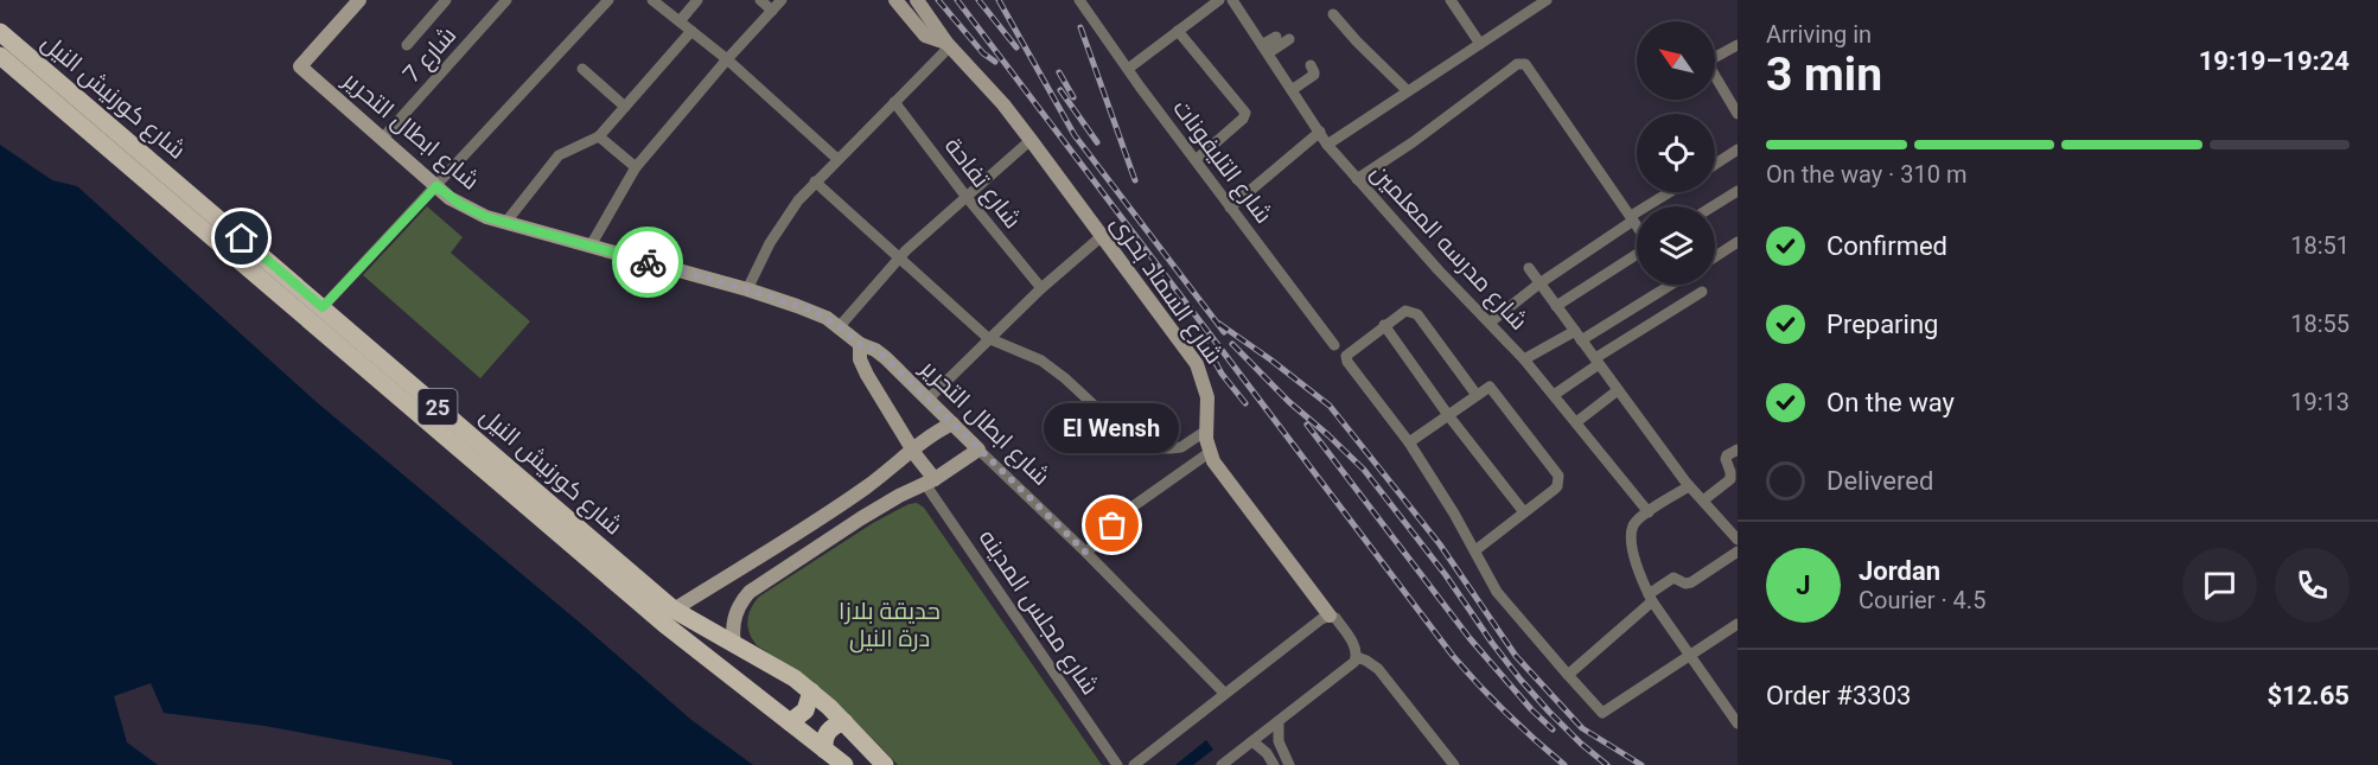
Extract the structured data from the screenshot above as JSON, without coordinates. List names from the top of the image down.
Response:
{
  "streets": {
    "main road": ["شارع كورنيش النيل", "25"],
    "street": [
      "شارع 7",
      "شارع ابطال التحرير",
      "شارع التليفونات",
      "شارع تفاحة",
      "شارع مدرسه المعلمين",
      "شارع السماد بحرى",
      "شارع مجلس المدينه"
    ]
  },
  "crossings": [
    ["شارع 7", "شارع ابطال التحرير"],
    ["شارع ابطال التحرير", "شارع مجلس المدينه"]
  ],
  "parks": ["حديقة بلازا درة النيل"],
  "places": ["El Wensh"],
  "north": "top left",
  "page": {
    "heading": ["3 min", "Arriving in", "19:19–19:24"],
    "panel": [
      "Jordan",
      "Courier · 4.5",
      "Order #3303",
      "$12.65"
    ],
    "bar": "On the way · 310 m",
    "list": [
      ["Confirmed", "18:51"],
      ["Preparing", "18:55"],
      ["On the way", "19:13"],
      "Delivered"
    ],
    "bubble": "El Wensh",
    "round": "J"
  }
}
